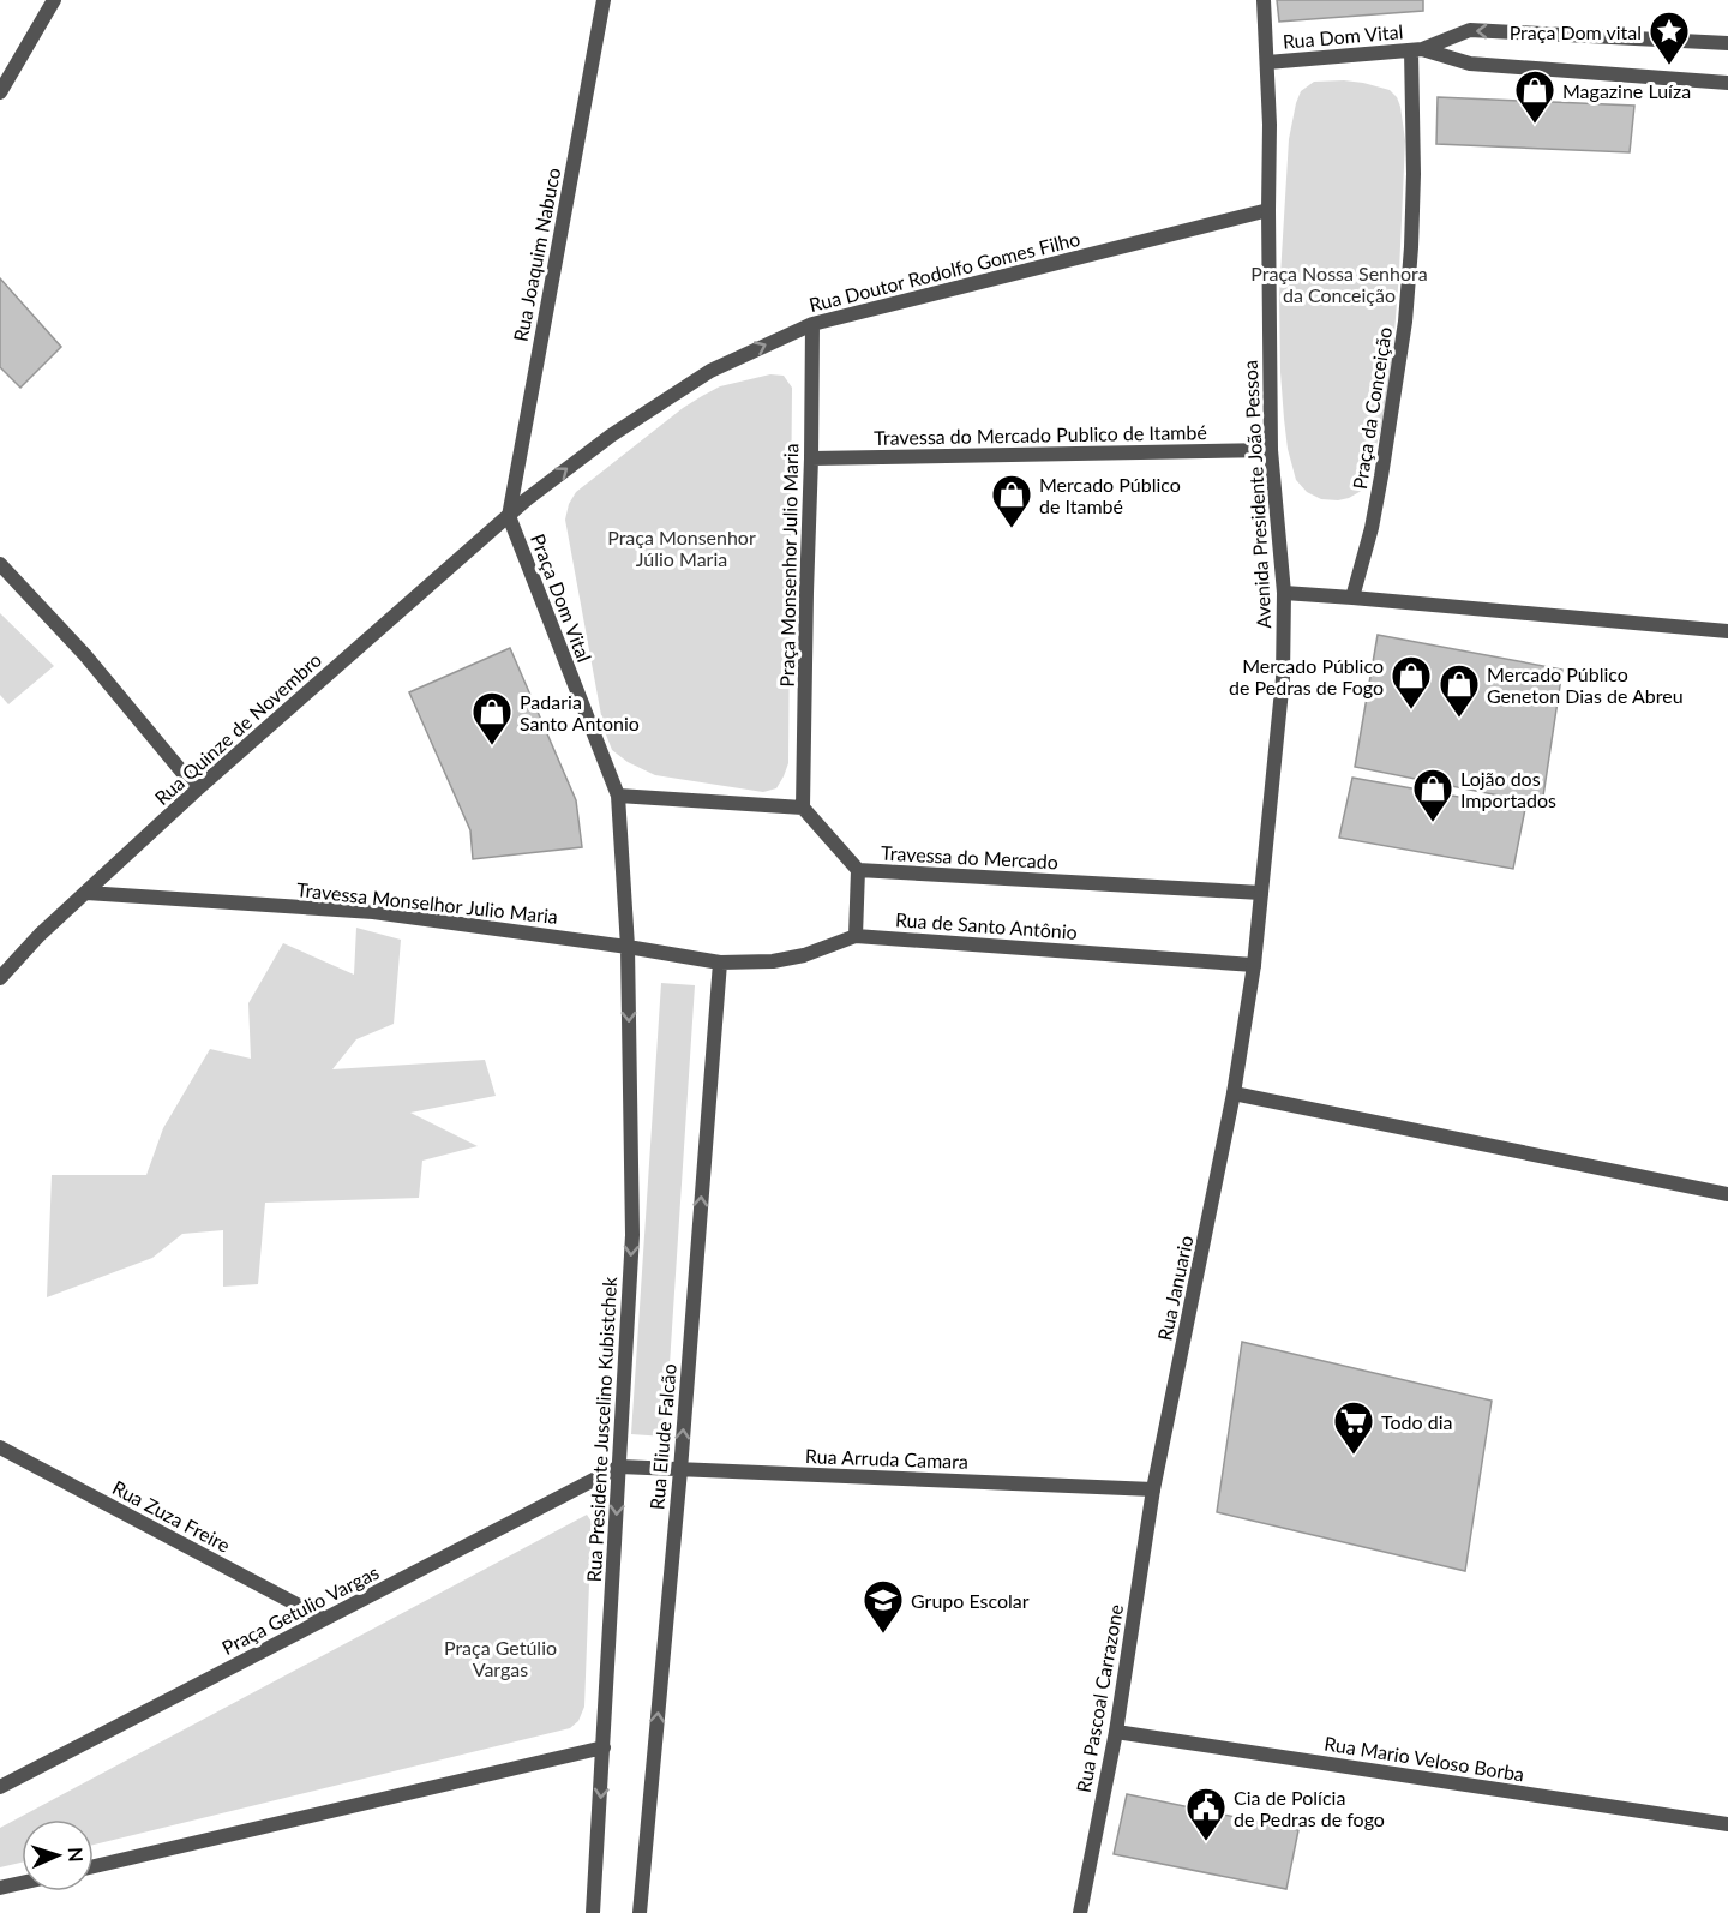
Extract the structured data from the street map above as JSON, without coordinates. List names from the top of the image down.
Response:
{
  "streets": {
    "street": [
      "Rua Dom Vital",
      "Rua Joaquim Nabuco",
      "Rua Doutor Rodolfo Gomes Filho",
      "Praça da Conceição",
      "Travessa do Mercado Publico de Itambé",
      "Avenida Presidente João Pessoa",
      "Praça Monsenhor Julio Maria",
      "Praça Dom Vital",
      "Rua Quinze de Novembro",
      "Travessa do Mercado",
      "Travessa Monselhor Julio Maria",
      "Rua de Santo Antônio",
      "Rua Januario",
      "Rua Presidente Juscelino Kubistchek",
      "Rua Eliude Falcão",
      "Rua Arruda Camara",
      "Rua Zuza Freire",
      "Praça Getulio Vargas",
      "Rua Pascoal Carrazone",
      "Rua Mario Veloso Borba"
    ]
  },
  "crossings": [
    ["Rua Dom Vital", "Praça da Conceição"],
    ["Rua Dom Vital", "Avenida Presidente João Pessoa"],
    ["Rua Joaquim Nabuco", "Rua Doutor Rodolfo Gomes Filho"],
    ["Rua Joaquim Nabuco", "Praça Dom Vital"],
    ["Rua Joaquim Nabuco", "Rua Quinze de Novembro"],
    ["Rua Doutor Rodolfo Gomes Filho", "Avenida Presidente João Pessoa"],
    ["Rua Doutor Rodolfo Gomes Filho", "Praça Monsenhor Julio Maria"],
    ["Rua Doutor Rodolfo Gomes Filho", "Praça Dom Vital"],
    ["Rua Doutor Rodolfo Gomes Filho", "Rua Quinze de Novembro"],
    ["Travessa do Mercado Publico de Itambé", "Avenida Presidente João Pessoa"],
    ["Travessa do Mercado Publico de Itambé", "Praça Monsenhor Julio Maria"],
    ["Avenida Presidente João Pessoa", "Travessa do Mercado"],
    ["Avenida Presidente João Pessoa", "Rua de Santo Antônio"],
    ["Avenida Presidente João Pessoa", "Rua Januario"],
    ["Praça Monsenhor Julio Maria", "Travessa do Mercado"],
    ["Praça Dom Vital", "Rua Quinze de Novembro"],
    ["Praça Dom Vital", "Travessa Monselhor Julio Maria"],
    ["Praça Dom Vital", "Rua Presidente Juscelino Kubistchek"],
    ["Rua Quinze de Novembro", "Travessa Monselhor Julio Maria"],
    ["Travessa Monselhor Julio Maria", "Rua de Santo Antônio"],
    ["Travessa Monselhor Julio Maria", "Rua Presidente Juscelino Kubistchek"],
    ["Travessa Monselhor Julio Maria", "Rua Eliude Falcão"],
    ["Rua de Santo Antônio", "Rua Eliude Falcão"],
    ["Rua Januario", "Rua Arruda Camara"],
    ["Rua Januario", "Rua Pascoal Carrazone"],
    ["Rua Presidente Juscelino Kubistchek", "Rua Arruda Camara"],
    ["Rua Presidente Juscelino Kubistchek", "Praça Getulio Vargas"],
    ["Rua Eliude Falcão", "Rua Arruda Camara"],
    ["Rua Arruda Camara", "Praça Getulio Vargas"],
    ["Rua Arruda Camara", "Rua Pascoal Carrazone"],
    ["Rua Zuza Freire", "Praça Getulio Vargas"],
    ["Rua Pascoal Carrazone", "Rua Mario Veloso Borba"]
  ],
  "one_way": ["Rua Doutor Rodolfo Gomes Filho", "Rua Presidente Juscelino Kubistchek", "Rua Eliude Falcão"],
  "parks": ["Praça Nossa Senhora da Conceição", "Praça Monsenhor Júlio Maria", "Praça Getúlio Vargas"],
  "places": {
    "place": ["Praça Dom vital"],
    "shop": [
      "Magazine Luíza",
      "Mercado Público de Itambé",
      "Mercado Público de Pedras de Fogo",
      "Mercado Público Geneton Dias de Abreu",
      "Padaria Santo Antonio",
      "Lojão dos Importados"
    ],
    "supermarket": ["Todo dia"],
    "school or university": ["Grupo Escolar"],
    "public building": ["Cia de Polícia de Pedras de fogo"]
  },
  "north": "right"
}
